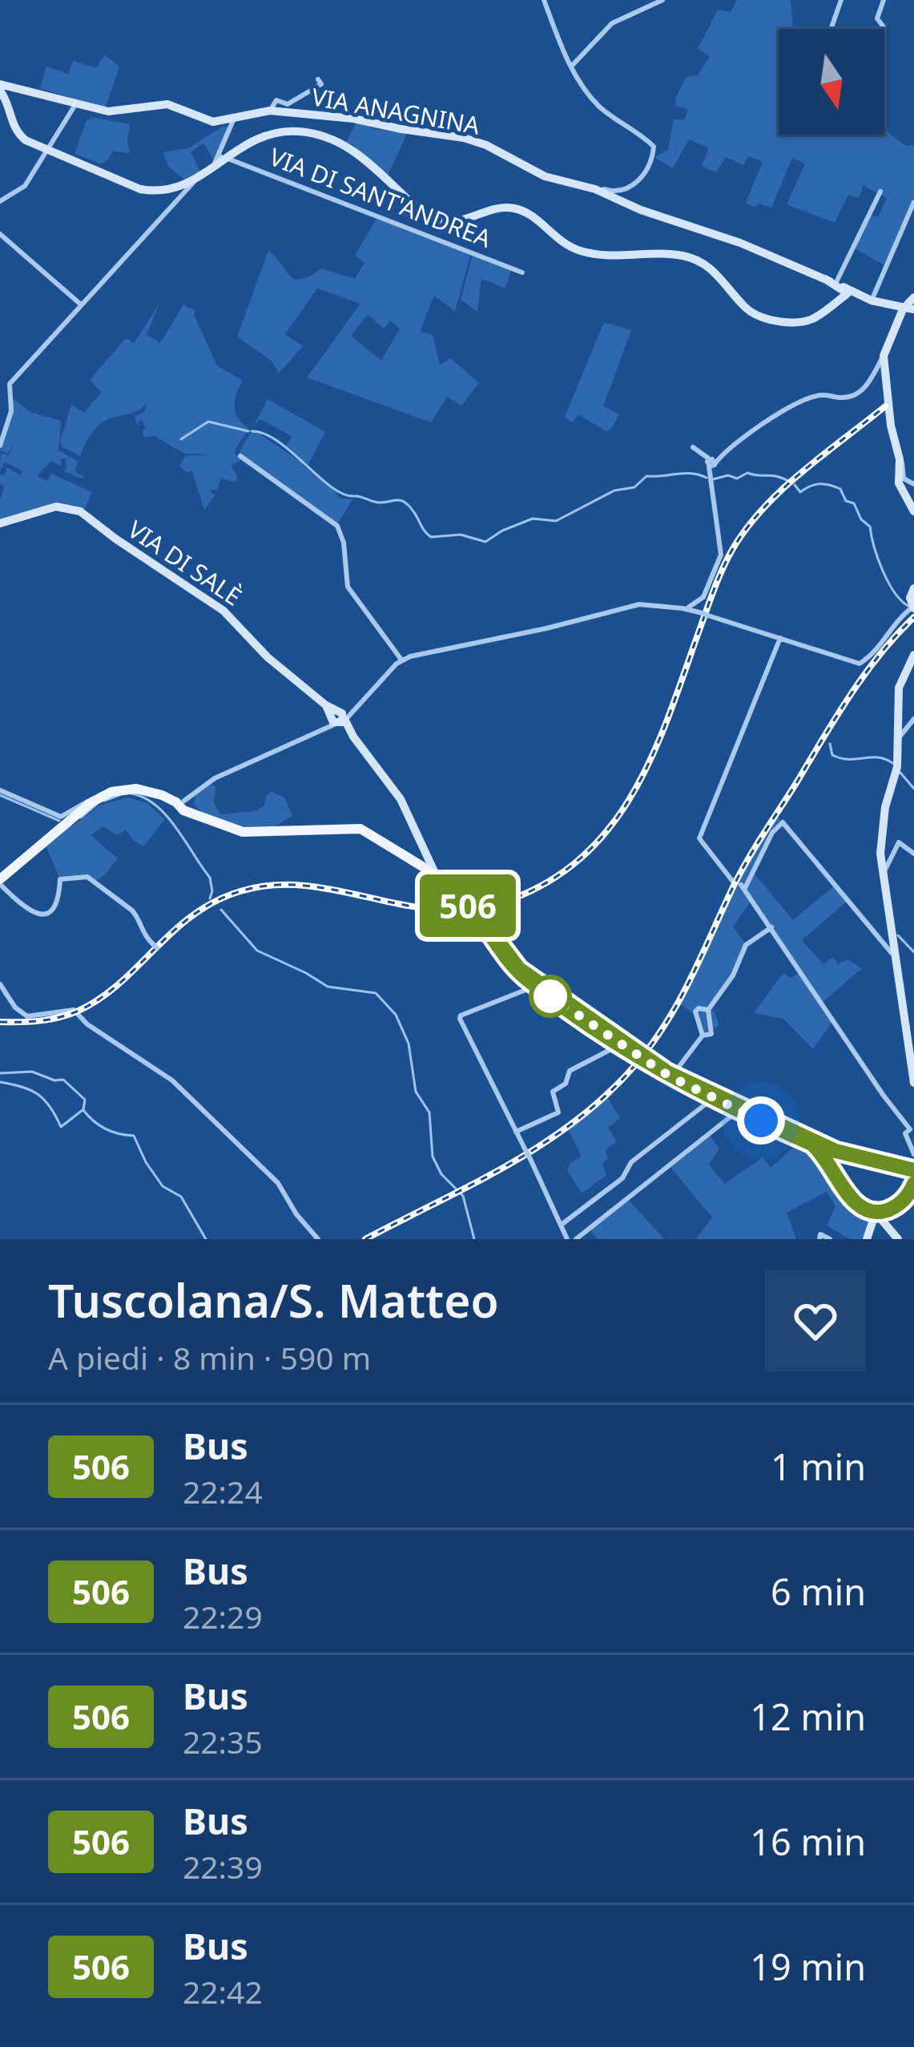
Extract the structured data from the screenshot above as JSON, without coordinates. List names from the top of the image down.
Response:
{
  "streets": {
    "main road": ["VIA ANAGNINA", "VIA DI SALÈ"],
    "street": ["VIA DI SANT'ANDREA"]
  },
  "crossings": [
    ["VIA ANAGNINA", "VIA DI SANT'ANDREA"]
  ],
  "lines": ["bus line 506"],
  "north": "bottom",
  "page": {
    "on_map": "506",
    "heading": ["Tuscolana/S. Matteo", "A piedi · 8 min · 590 m"],
    "list": [
      {
        "mark": "506",
        "name": "Bus",
        "note": "22:24",
        "value": "1 min"
      },
      {
        "mark": "506",
        "name": "Bus",
        "note": "22:29",
        "value": "6 min"
      },
      {
        "mark": "506",
        "name": "Bus",
        "note": "22:35",
        "value": "12 min"
      },
      {
        "mark": "506",
        "name": "Bus",
        "note": "22:39",
        "value": "16 min"
      },
      {
        "mark": "506",
        "name": "Bus",
        "note": "22:42",
        "value": "19 min"
      }
    ]
  }
}
